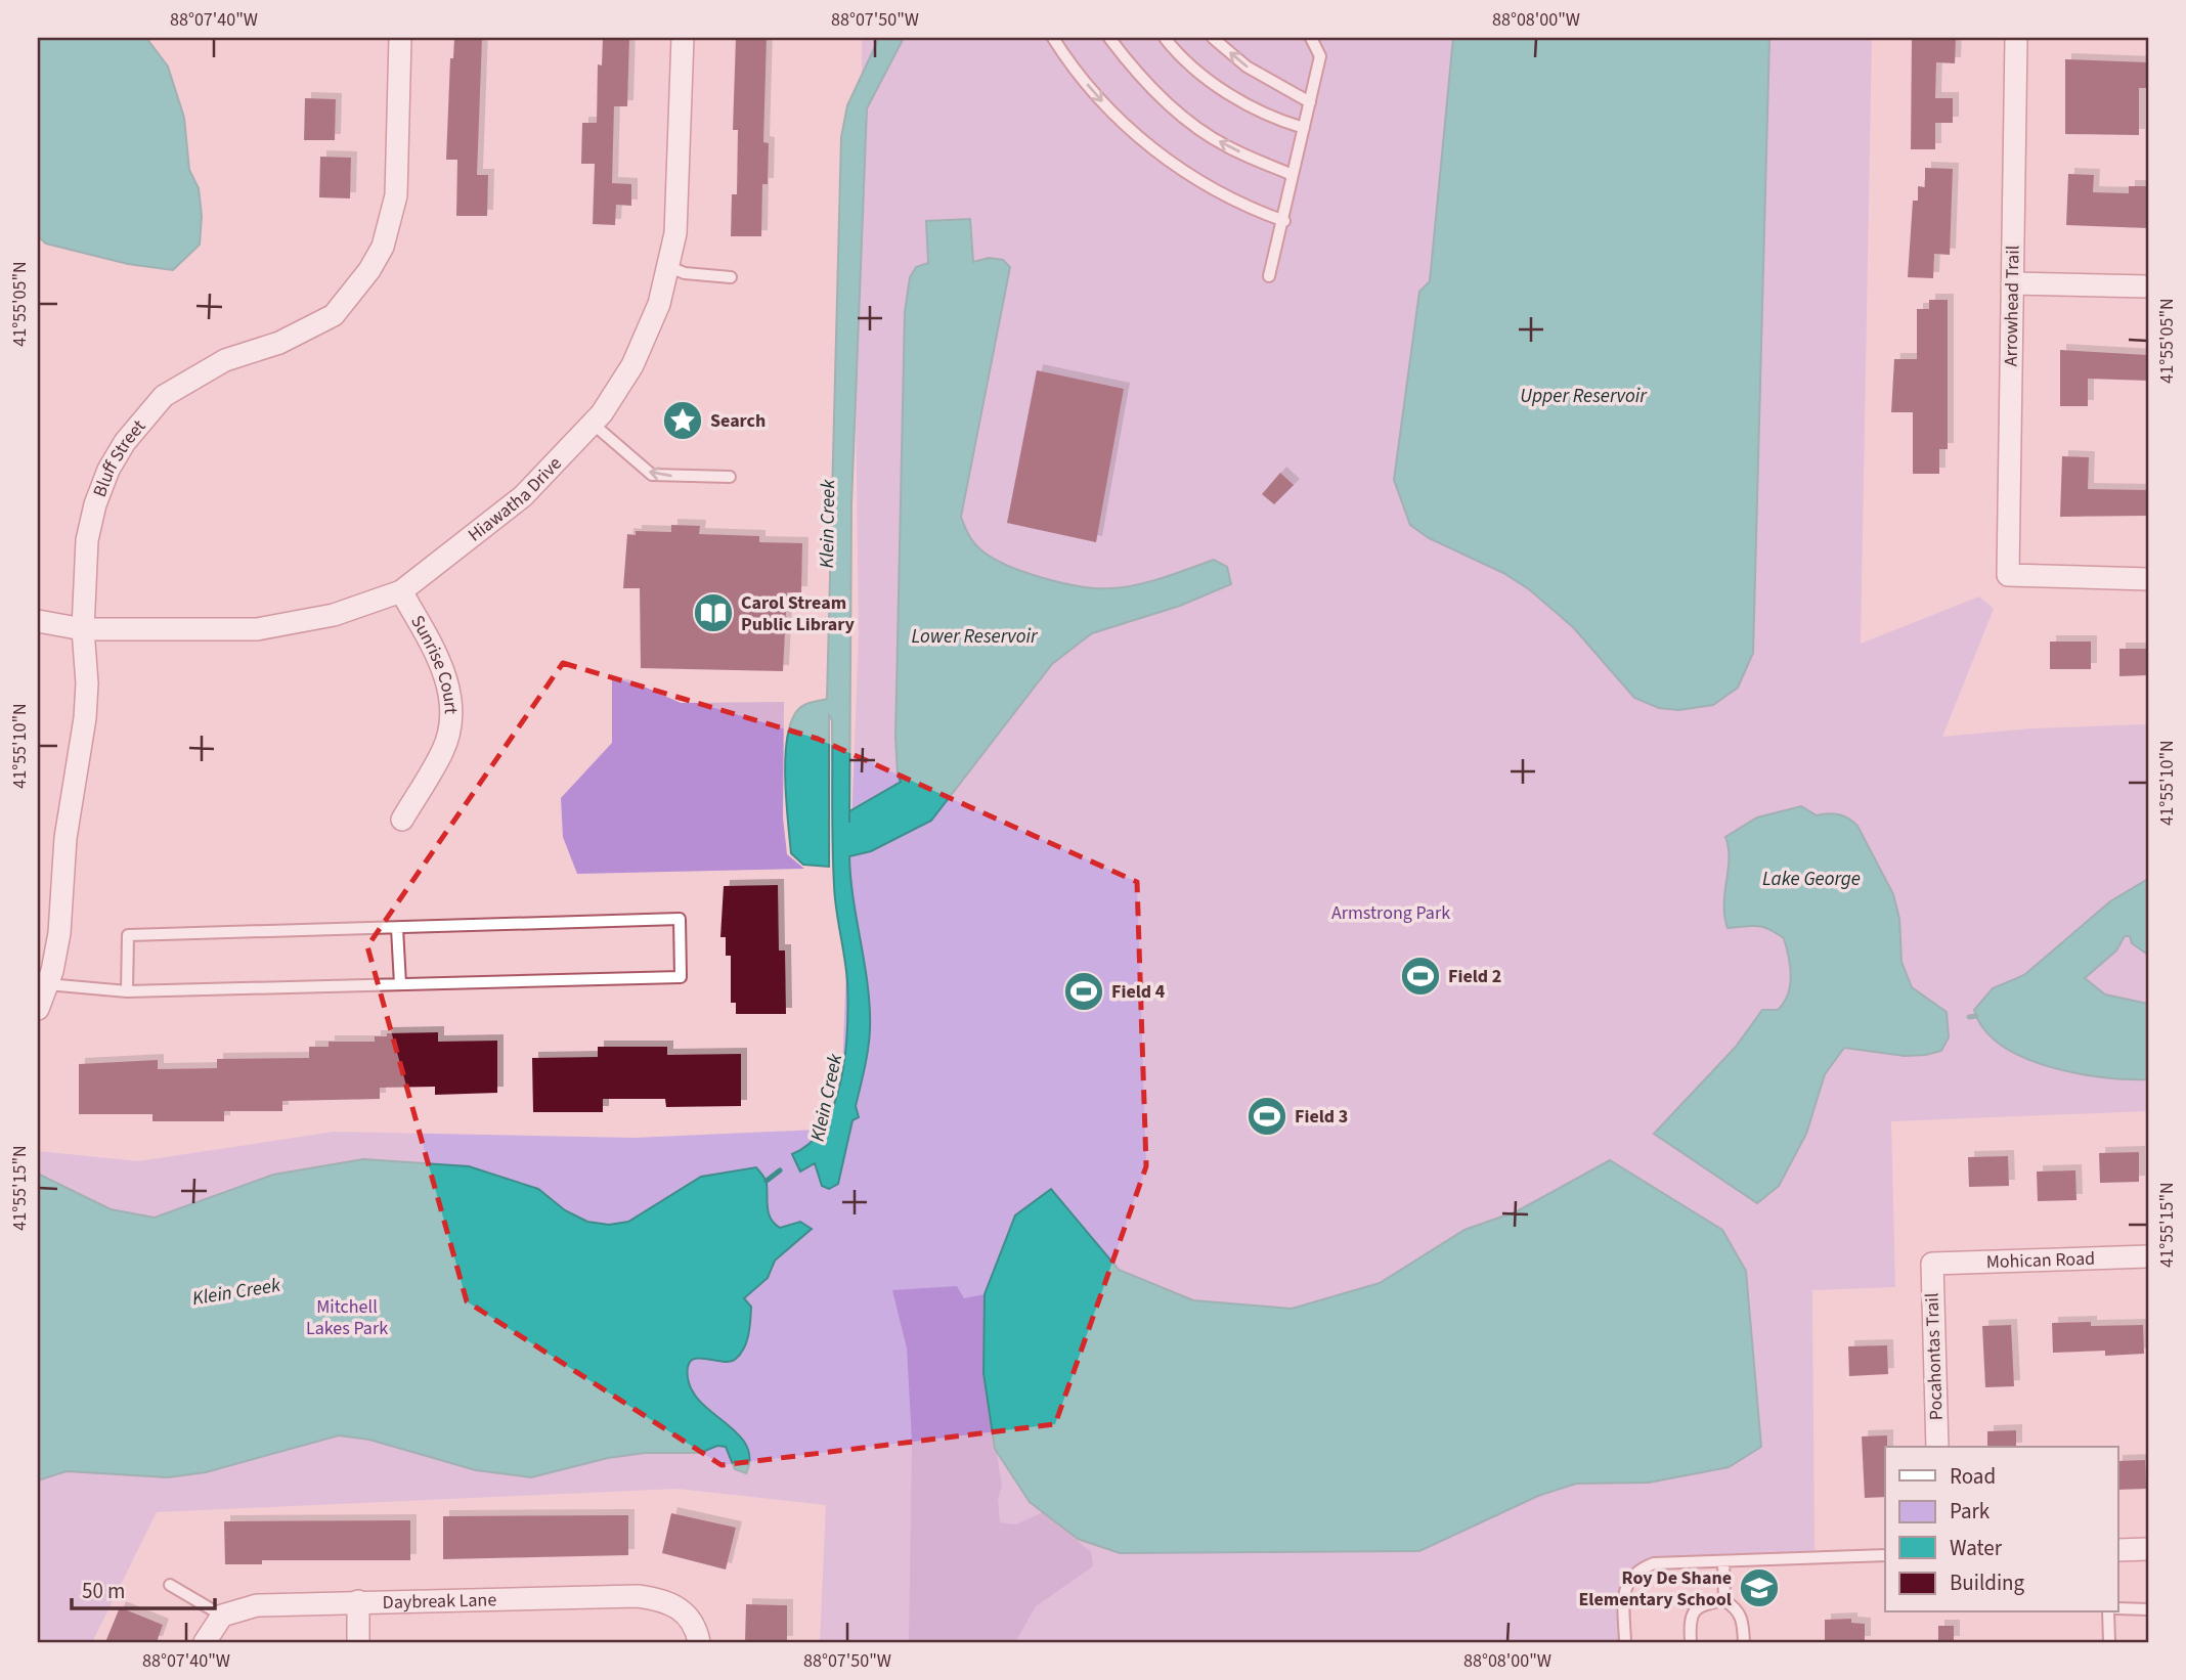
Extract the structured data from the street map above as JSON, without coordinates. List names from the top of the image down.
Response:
{
  "streets": {
    "street": [
      "Arrowhead Trail",
      "Bluff Street",
      "Hiawatha Drive",
      "Sunrise Court",
      "Mohican Road",
      "Pocahontas Trail",
      "Daybreak Lane"
    ]
  },
  "crossings": [
    ["Bluff Street", "Hiawatha Drive"],
    ["Hiawatha Drive", "Sunrise Court"],
    ["Mohican Road", "Pocahontas Trail"]
  ],
  "water": [
    "Upper Reservoir",
    "Klein Creek",
    "Lower Reservoir",
    "Lake George"
  ],
  "parks": ["Armstrong Park", "Mitchell Lakes Park"],
  "places": {
    "place": ["Search"],
    "library": ["Carol Stream Public Library"],
    "sports": ["Field 2", "Field 4", "Field 3"],
    "school or university": ["Roy De Shane Elementary School"]
  },
  "legend": [
    "Road",
    "Park",
    "Water",
    "Building"
  ],
  "scale_bar": "50 m",
  "coordinates": [
    "88°07'40\"W",
    "88°07'50\"W",
    "88°08'00\"W",
    "41°55'05\"N",
    "41°55'10\"N",
    "41°55'15\"N"
  ]
}
